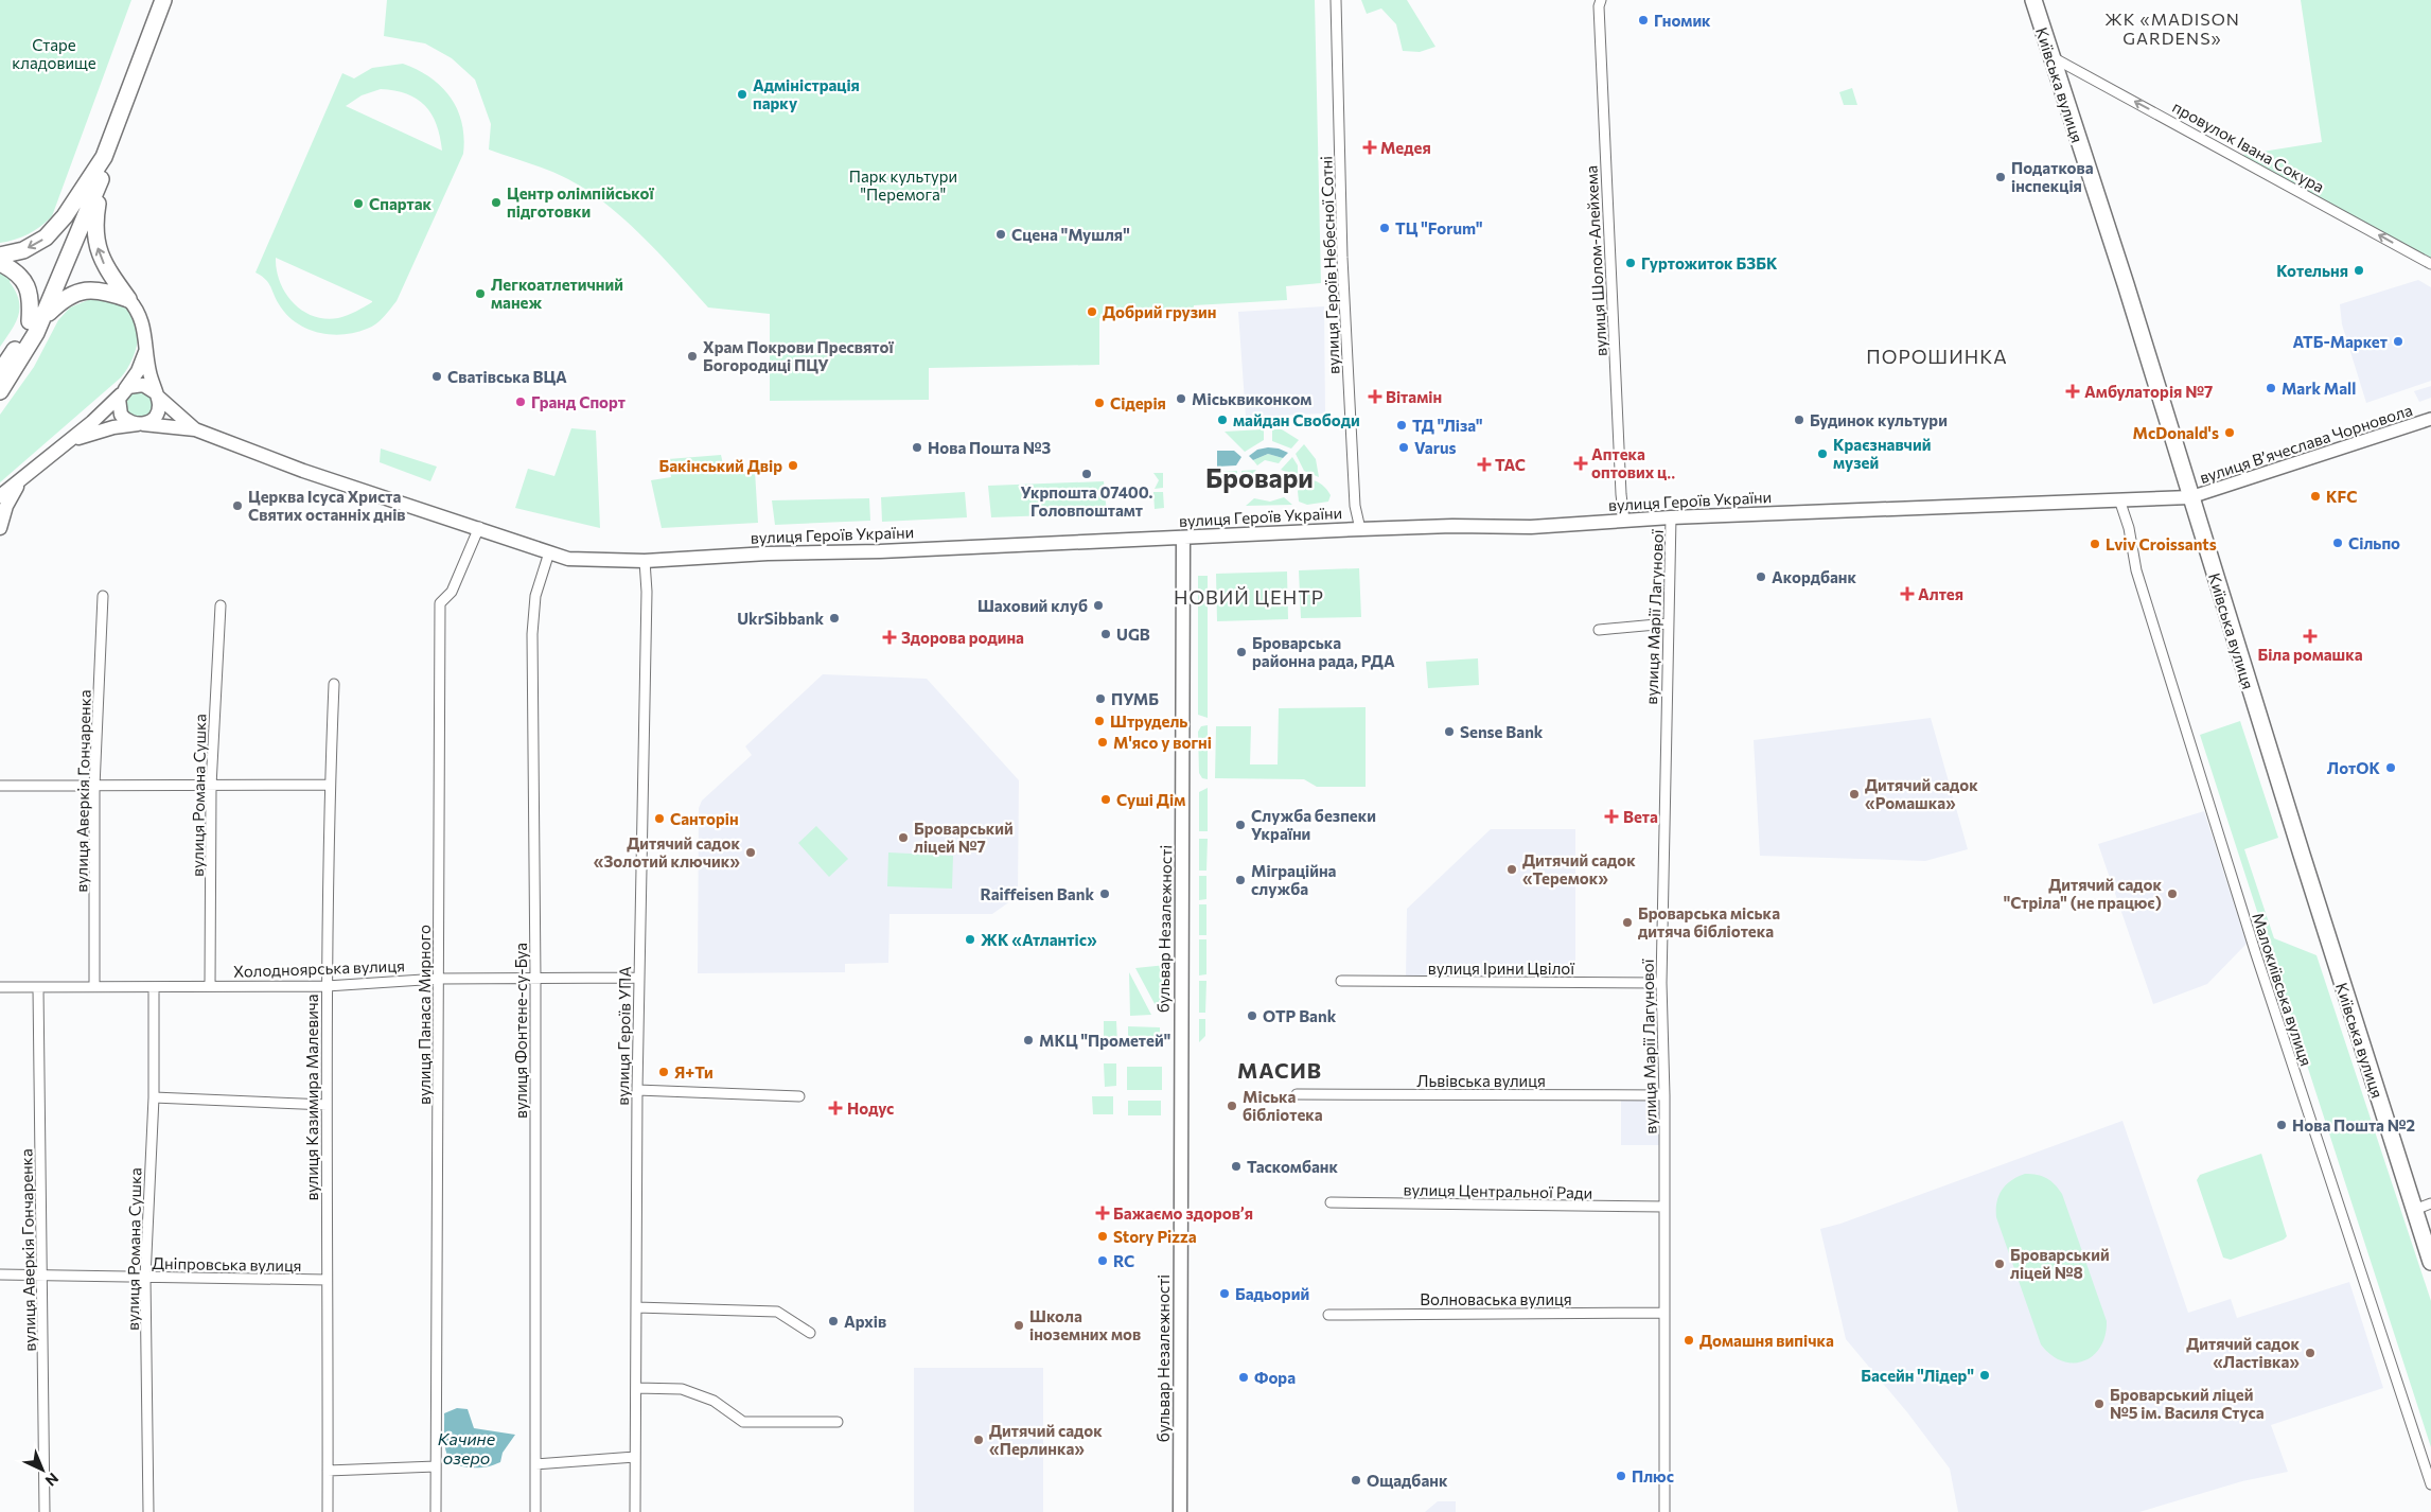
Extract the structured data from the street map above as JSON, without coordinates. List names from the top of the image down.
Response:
{
  "streets": {
    "main road": ["Київська вулиця", "вулиця Героїв України", "бульвар Незалежності"],
    "street": [
      "провулок Івана Сокура",
      "вулиця Шолом-Алейхема",
      "вулиця Героїв Небесної Сотні",
      "вулиця Вʼячеслава Чорновола",
      "вулиця Марії Лагунової",
      "вулиця Аверкія Гончаренка",
      "вулиця Романа Сушка",
      "Холодноярська вулиця",
      "вулиця Ірини Цвілої",
      "Малокиївська вулиця",
      "вулиця Панаса Мирного",
      "вулиця Фонтене-су-Буа",
      "вулиця Героїв УПА",
      "Львівська вулиця",
      "вулиця Казимира Малевича",
      "вулиця Центральної Ради",
      "Дніпровська вулиця",
      "Волноваська вулиця"
    ]
  },
  "crossings": [
    ["Київська вулиця", "провулок Івана Сокура"],
    ["Київська вулиця", "вулиця Вʼячеслава Чорновола"],
    ["Київська вулиця", "вулиця Героїв України"],
    ["вулиця Шолом-Алейхема", "вулиця Героїв України"],
    ["вулиця Героїв Небесної Сотні", "вулиця Героїв України"],
    ["вулиця Вʼячеслава Чорновола", "вулиця Героїв України"],
    ["вулиця Героїв України", "вулиця Марії Лагунової"],
    ["вулиця Героїв України", "бульвар Незалежності"],
    ["вулиця Героїв України", "Малокиївська вулиця"],
    ["вулиця Героїв України", "вулиця Панаса Мирного"],
    ["вулиця Героїв України", "вулиця Фонтене-су-Буа"],
    ["вулиця Героїв України", "вулиця Героїв УПА"],
    ["вулиця Марії Лагунової", "вулиця Ірини Цвілої"],
    ["вулиця Марії Лагунової", "Львівська вулиця"],
    ["вулиця Марії Лагунової", "вулиця Центральної Ради"],
    ["вулиця Марії Лагунової", "Волноваська вулиця"],
    ["вулиця Аверкія Гончаренка", "Холодноярська вулиця"],
    ["вулиця Аверкія Гончаренка", "Дніпровська вулиця"],
    ["вулиця Романа Сушка", "Холодноярська вулиця"],
    ["вулиця Романа Сушка", "Дніпровська вулиця"],
    ["Холодноярська вулиця", "вулиця Панаса Мирного"],
    ["Холодноярська вулиця", "вулиця Фонтене-су-Буа"],
    ["Холодноярська вулиця", "вулиця Героїв УПА"],
    ["Холодноярська вулиця", "вулиця Казимира Малевича"],
    ["вулиця Казимира Малевича", "Дніпровська вулиця"]
  ],
  "one_way": ["провулок Івана Сокура"],
  "districts": [
    "ЖК «MADISON GARDENS»",
    "ПОРОШИНКА",
    "Бровари",
    "НОВИЙ ЦЕНТР",
    "МАСИВ"
  ],
  "water": ["Качине озеро"],
  "parks": ["Старе кладовище", "Парк культури \"Перемога\""],
  "places": {
    "other": [
      "Гномик",
      "Адміністрація парку",
      "Податкова інспекція",
      "Центр олімпійської підготовки",
      "Спартак",
      "ТЦ \"Forum\"",
      "Сцена \"Мушля\"",
      "Гуртожиток БЗБК",
      "Котельня",
      "Легкоатлетичний манеж",
      "Добрий грузин",
      "АТБ-Маркет",
      "Храм Покрови Пресвятої Богородиці ПЦУ",
      "Сватівська ВЦА",
      "Mark Mall",
      "Міськвиконком",
      "Гранд Спорт",
      "Сідерія",
      "майдан Свободи",
      "Будинок культури",
      "ТД \"Ліза\"",
      "McDonald's",
      "Нова Пошта №3",
      "Varus",
      "Краєзнавчий музей",
      "Бакінський Двір",
      "Укрпошта 07400. Головпоштамт",
      "KFC",
      "Церква Ісуса Христа Святих останніх днів",
      "Сільпо",
      "Lviv Croissants",
      "Акордбанк",
      "Шаховий клуб",
      "UkrSibbank",
      "UGB",
      "Броварська районна рада, РДА",
      "ПУМБ",
      "Штрудель",
      "Sense Bank",
      "М'ясо у вогні",
      "ЛотОК",
      "Дитячий садок «Ромашка»",
      "Суші Дім",
      "Санторін",
      "Служба безпеки України",
      "Броварський ліцей №7",
      "Дитячий садок «Золотий ключик»",
      "Дитячий садок «Теремок»",
      "Міграційна служба",
      "Raiffeisen Bank",
      "Дитячий садок \"Стріла\" (не працює)",
      "Броварська міська дитяча бібліотека",
      "ЖК «Атлантіс»",
      "OTP Bank",
      "МКЦ \"Прометей\"",
      "Я+Ти",
      "Міська бібліотека",
      "Нова Пошта №2",
      "Таскомбанк",
      "Story Pizza",
      "RC",
      "Броварський ліцей №8",
      "Бадьорий",
      "Архів",
      "Школа іноземних мов",
      "Домашня випічка",
      "Дитячий садок «Ластівка»",
      "Басейн \"Лідер\"",
      "Фора",
      "Броварський ліцей №5 ім. Василя Стуса",
      "Дитячий садок «Перлинка»",
      "Плюс",
      "Ощадбанк"
    ],
    "health": [
      "Медея",
      "Амбулаторія №7",
      "Вітамін",
      "Аптека оптових ц‥",
      "ТАС",
      "Алтея",
      "Біла ромашка",
      "Здорова родина",
      "Вета",
      "Нодус",
      "Бажаємо здоровʼя"
    ]
  },
  "north": "bottom right"
}
